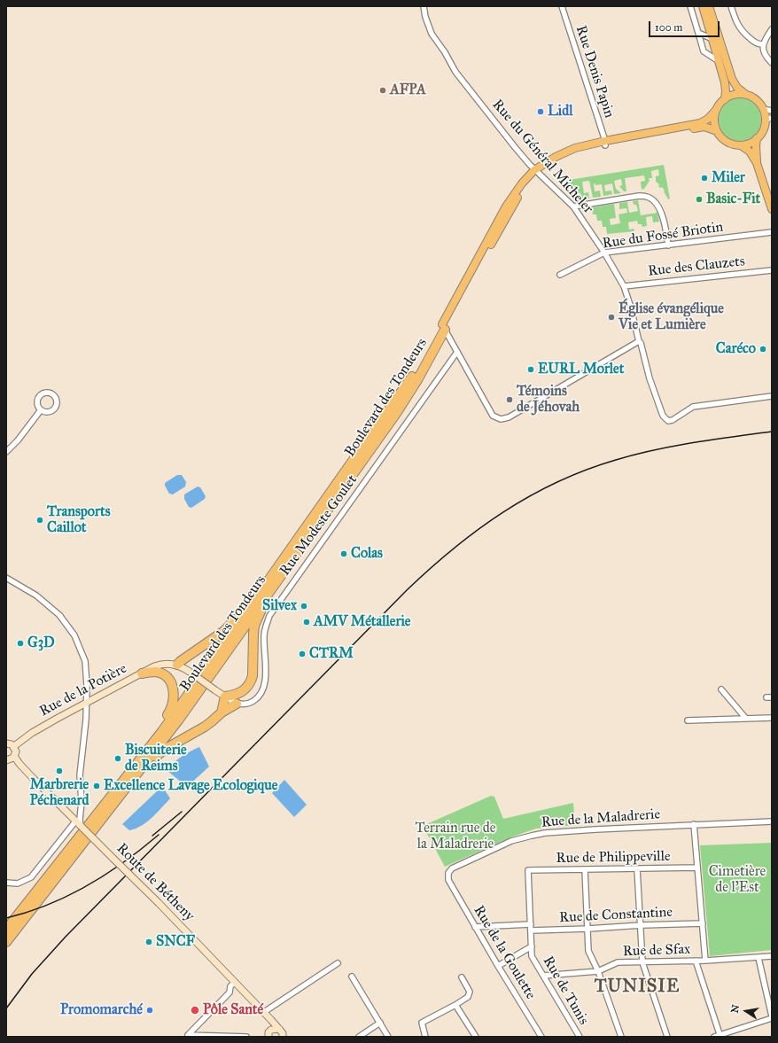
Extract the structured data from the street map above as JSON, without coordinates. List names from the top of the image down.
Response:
{
  "streets": {
    "highway": ["Boulevard des Tondeurs"],
    "main road": ["Rue de la Potière", "Route de Bétheny"],
    "street": [
      "Rue Denis Papin",
      "Rue du Général Micheler",
      "Rue du Fossé Briotin",
      "Rue des Clauzets",
      "Rue Modeste Goulet",
      "Rue de la Maladrerie",
      "Rue de Philippeville",
      "Rue de Constantine",
      "Rue de Sfax",
      "Rue de la Goulette",
      "Rue de Tunis"
    ]
  },
  "crossings": [
    ["Rue du Général Micheler", "Rue du Fossé Briotin"],
    ["Rue du Général Micheler", "Rue des Clauzets"],
    ["Rue de la Maladrerie", "Rue de la Goulette"],
    ["Rue de Philippeville", "Rue de Tunis"],
    ["Rue de Constantine", "Rue de Tunis"],
    ["Rue de Sfax", "Rue de Tunis"]
  ],
  "districts": ["TUNISIE"],
  "parks": ["Terrain rue de la Maladrerie", "Cimetière de l'Est"],
  "places": [
    "AFPA",
    "Lidl",
    "Miler",
    "Basic-Fit",
    "Église évangélique Vie et Lumière",
    "Caréco",
    "EURL Morlet",
    "Témoins de Jéhovah",
    "Transports Caillot",
    "Colas",
    "Silvex",
    "AMV Métallerie",
    "G3D",
    "CTRM",
    "Biscuiterie de Reims",
    "Marbrerie Péchenard",
    "Excellence Lavage Ecologique",
    "SNCF",
    "Promomarché",
    "Pôle Santé"
  ],
  "scale_bar": "100 m",
  "north": "left"
}
